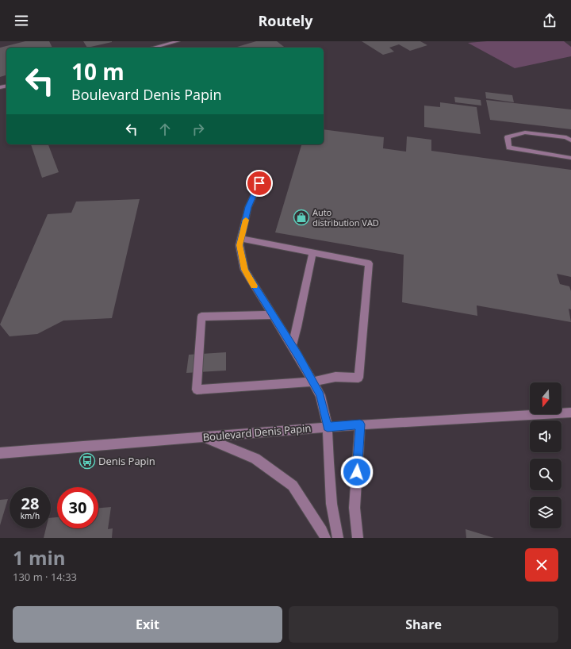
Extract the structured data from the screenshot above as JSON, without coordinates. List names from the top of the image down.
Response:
{
  "streets": {
    "street": ["Boulevard Denis Papin"]
  },
  "places": {
    "shop": ["Auto distribution VAD"],
    "bus stop": ["Denis Papin"]
  },
  "north": "bottom",
  "page": {
    "header": "Routely",
    "turn": ["10 m", "Boulevard Denis Papin"],
    "speed": "28 km/h",
    "limit": "30",
    "heading": ["1 min", "130 m · 14:33"],
    "buttons": ["Exit", "Share"]
  }
}
